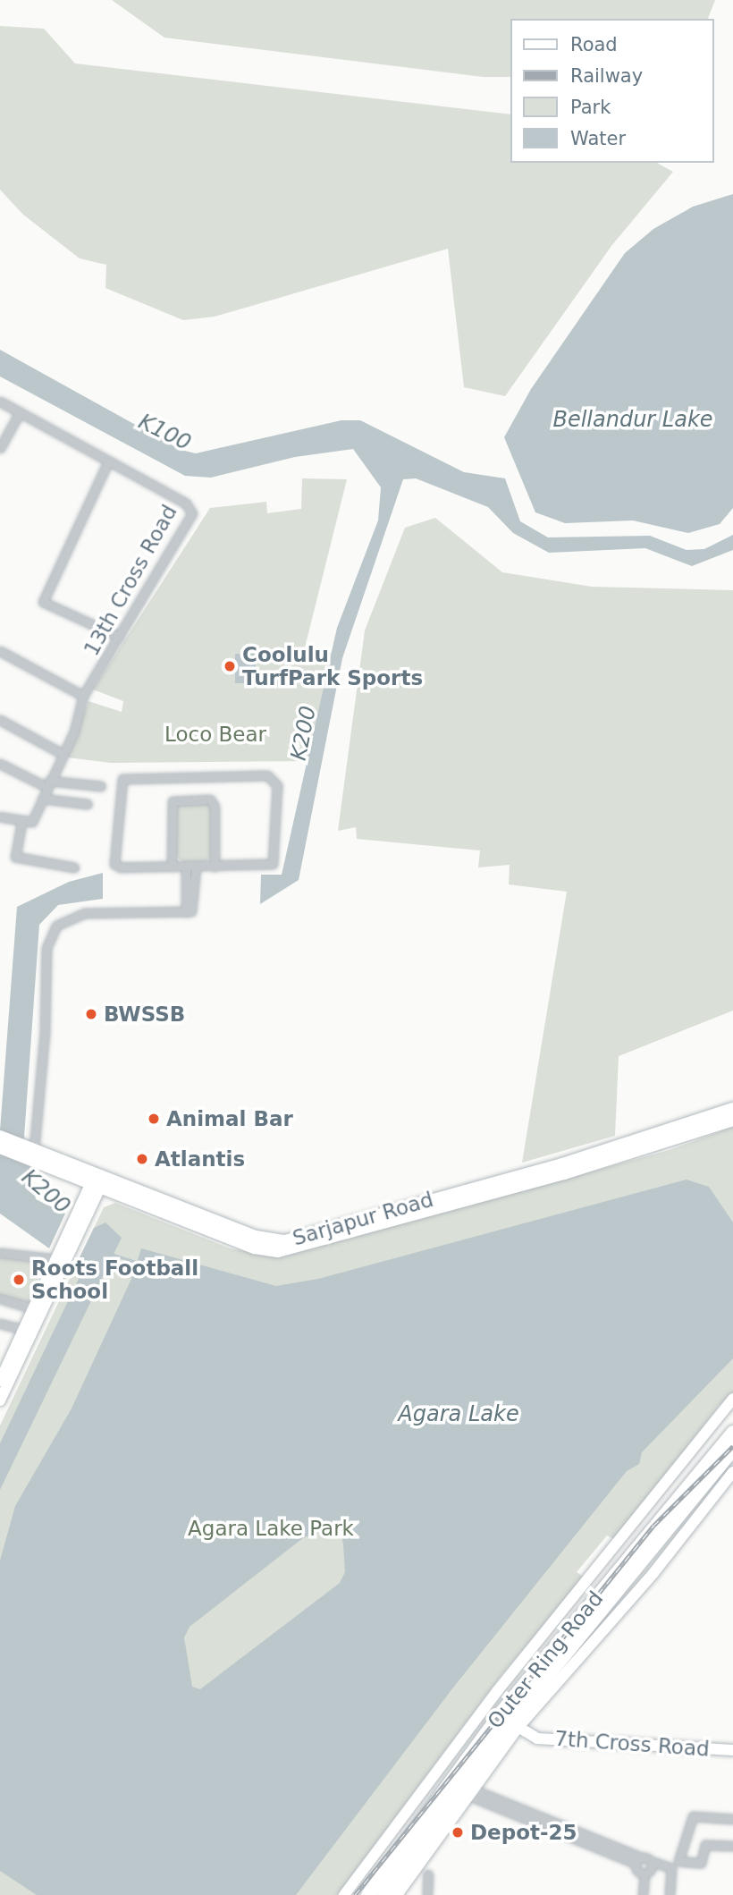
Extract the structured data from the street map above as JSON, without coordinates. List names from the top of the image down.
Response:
{
  "streets": {
    "highway": ["Outer Ring Road"],
    "main road": ["Sarjapur Road"],
    "street": ["13th Cross Road", "7th Cross Road"]
  },
  "crossings": [
    ["Outer Ring Road", "7th Cross Road"]
  ],
  "water": [
    "Bellandur Lake",
    "K100",
    "K200",
    "Agara Lake"
  ],
  "parks": ["Loco Bear", "Agara Lake Park"],
  "places": [
    "Coolulu TurfPark Sports",
    "BWSSB",
    "Animal Bar",
    "Atlantis",
    "Roots Football School",
    "Depot-25"
  ],
  "legend": [
    "Road",
    "Railway",
    "Park",
    "Water"
  ]
}
